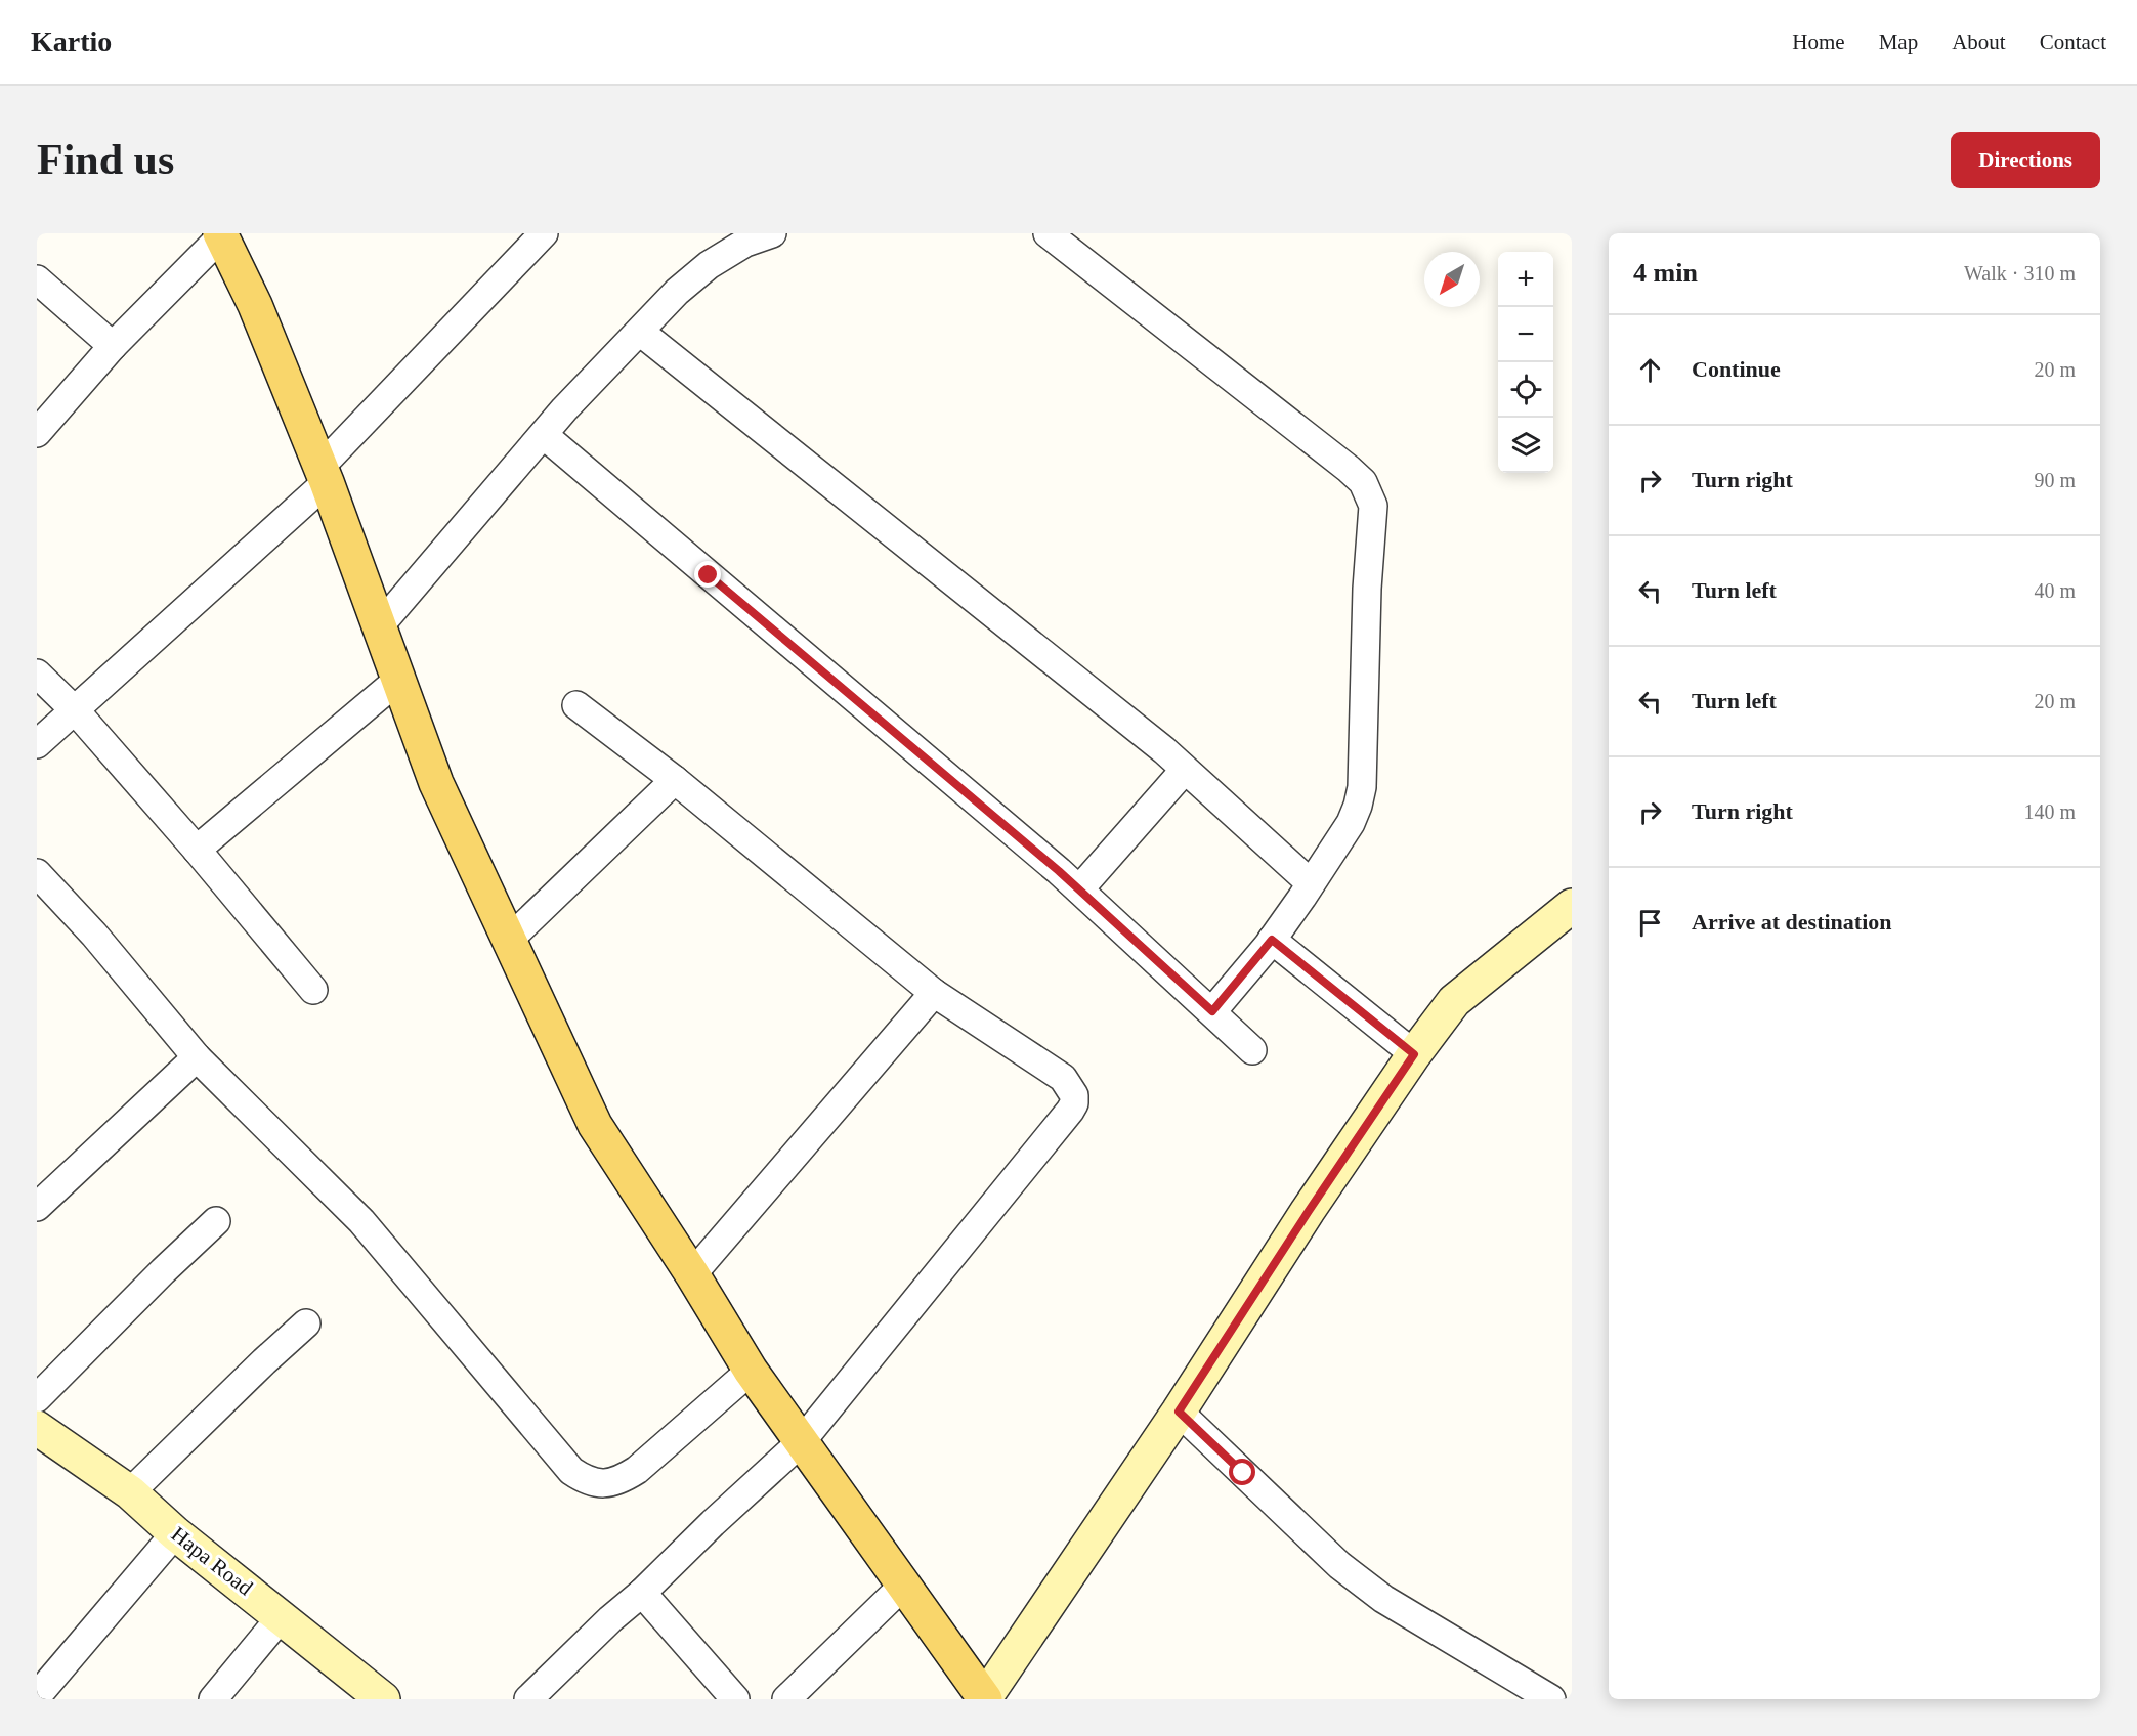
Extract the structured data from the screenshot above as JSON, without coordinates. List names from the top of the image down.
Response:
{
  "streets": {
    "street": ["Hapa Road"]
  },
  "north": "bottom left",
  "page": {
    "header": "Kartio",
    "nav": [
      "Home",
      "Map",
      "About",
      "Contact"
    ],
    "buttons": "Directions",
    "title": "Find us",
    "heading": ["4 min", "Walk · 310 m"],
    "map_buttons": ["+", "−"],
    "list": [
      ["Continue", "20 m"],
      ["Turn right", "90 m"],
      ["Turn left", "40 m"],
      ["Turn left", "20 m"],
      ["Turn right", "140 m"],
      "Arrive at destination"
    ]
  }
}
